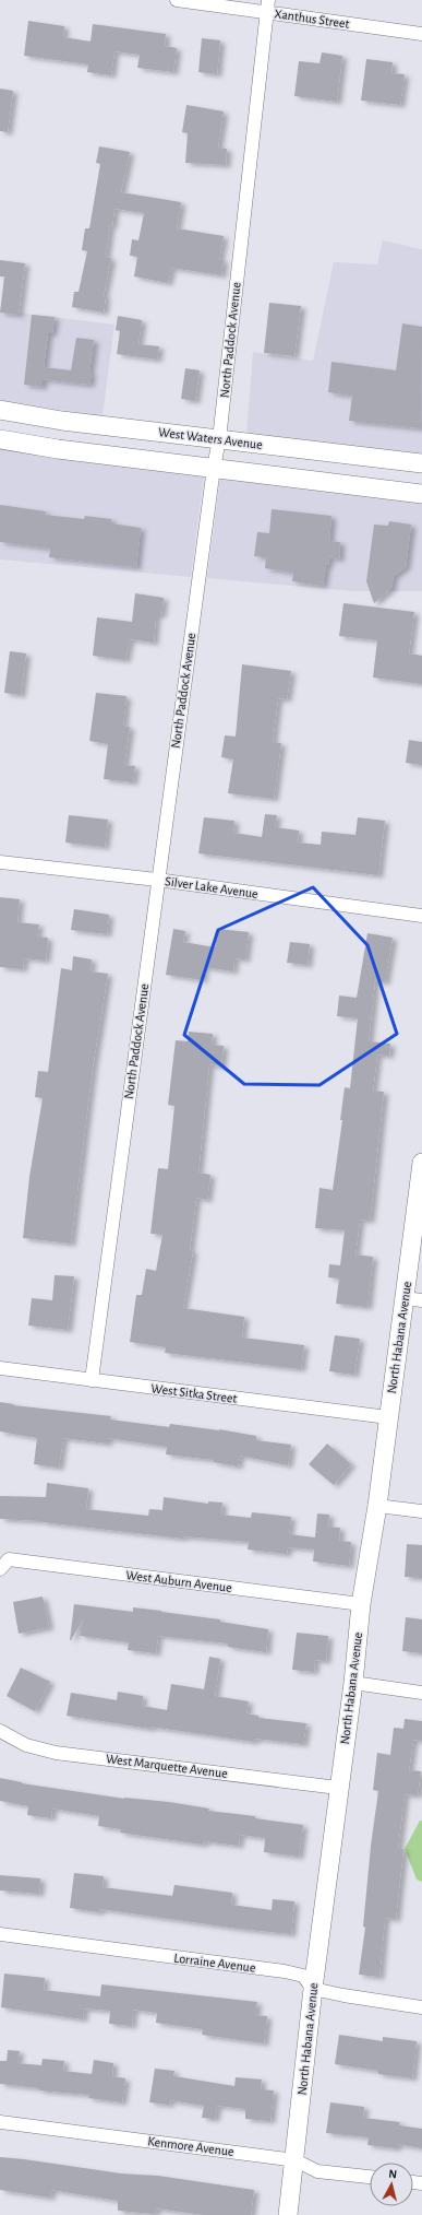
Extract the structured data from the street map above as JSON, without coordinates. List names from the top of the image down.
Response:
{
  "streets": {
    "street": [
      "Xanthus Street",
      "North Paddock Avenue",
      "West Waters Avenue",
      "Silver Lake Avenue",
      "North Habana Avenue",
      "West Sitka Street",
      "West Auburn Avenue",
      "West Marquette Avenue",
      "Lorraine Avenue",
      "Kenmore Avenue"
    ]
  },
  "crossings": [
    ["Xanthus Street", "North Paddock Avenue"],
    ["North Paddock Avenue", "West Waters Avenue"],
    ["North Paddock Avenue", "Silver Lake Avenue"],
    ["North Paddock Avenue", "West Sitka Street"],
    ["North Habana Avenue", "West Sitka Street"],
    ["North Habana Avenue", "West Auburn Avenue"],
    ["North Habana Avenue", "West Marquette Avenue"],
    ["North Habana Avenue", "Lorraine Avenue"],
    ["North Habana Avenue", "Kenmore Avenue"]
  ],
  "north": "top"
}
